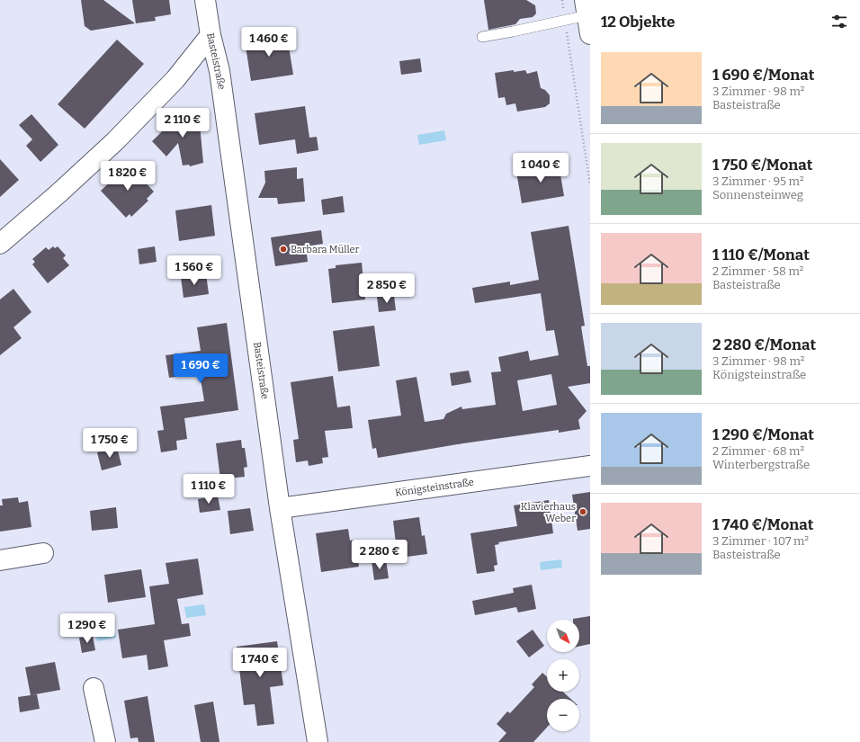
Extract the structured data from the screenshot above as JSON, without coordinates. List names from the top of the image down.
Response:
{
  "streets": {
    "street": ["Basteistraße", "Königsteinstraße"]
  },
  "crossings": [
    ["Basteistraße", "Königsteinstraße"]
  ],
  "places": ["Barbara Müller", "Klavierhaus Weber"],
  "north": "bottom right",
  "page": {
    "heading": "12 Objekte",
    "price": [
      "1 460 €",
      "2 110 €",
      "1 040 €",
      "1 820 €",
      "1 560 €",
      "2 850 €",
      "1 690 €",
      "1 750 €",
      "1 110 €",
      "2 280 €",
      "1 290 €",
      "1 740 €"
    ],
    "list": [
      {
        "name": "1 690 €/Monat",
        "note": "3 Zimmer · 98 m² · Basteistraße"
      },
      {
        "name": "1 750 €/Monat",
        "note": "3 Zimmer · 95 m² · Sonnensteinweg"
      },
      {
        "name": "1 110 €/Monat",
        "note": "2 Zimmer · 58 m² · Basteistraße"
      },
      {
        "name": "2 280 €/Monat",
        "note": "3 Zimmer · 98 m² · Königsteinstraße"
      },
      {
        "name": "1 290 €/Monat",
        "note": "2 Zimmer · 68 m² · Winterbergstraße"
      },
      {
        "name": "1 740 €/Monat",
        "note": "3 Zimmer · 107 m² · Basteistraße"
      }
    ],
    "map_buttons": ["+", "−"]
  }
}
